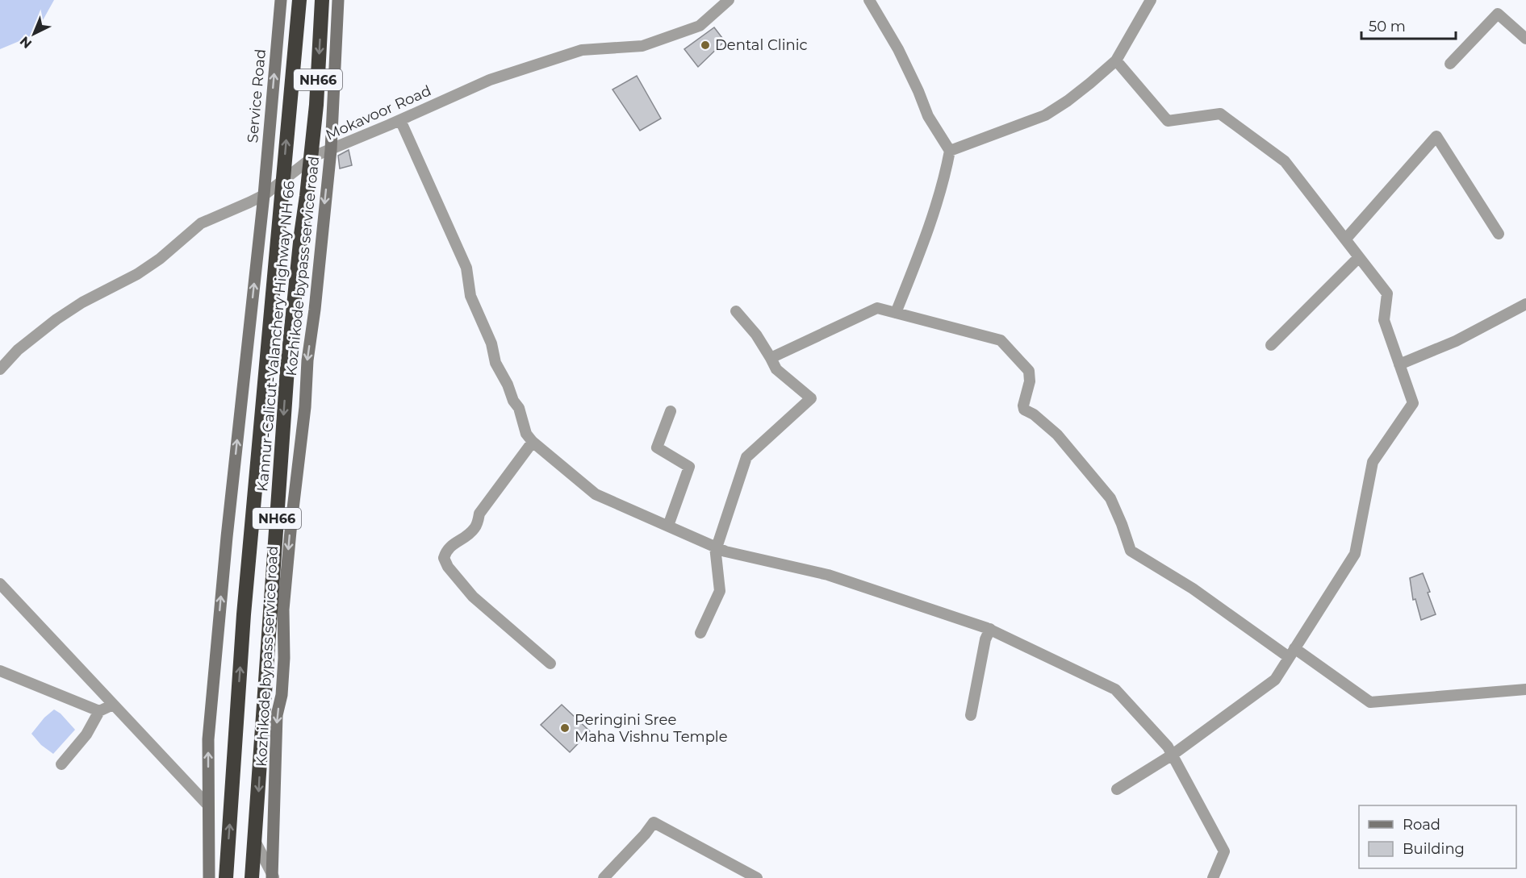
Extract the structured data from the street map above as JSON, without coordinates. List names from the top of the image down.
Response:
{
  "streets": {
    "highway": ["NH66", "Kannur-Calicut-Valanchery Highway NH 66"],
    "street": ["Service Road", "Mokavoor Road", "Kozhikode bypass service road"]
  },
  "crossings": [
    ["Service Road", "Mokavoor Road"],
    ["Mokavoor Road", "Kozhikode bypass service road"],
    ["Mokavoor Road", "Kannur-Calicut-Valanchery Highway NH 66"]
  ],
  "one_way": ["Service Road", "Kozhikode bypass service road"],
  "places": ["Dental Clinic", "Peringini Sree Maha Vishnu Temple"],
  "legend": ["Road", "Building"],
  "scale_bar": "50 m",
  "north": "bottom left"
}
